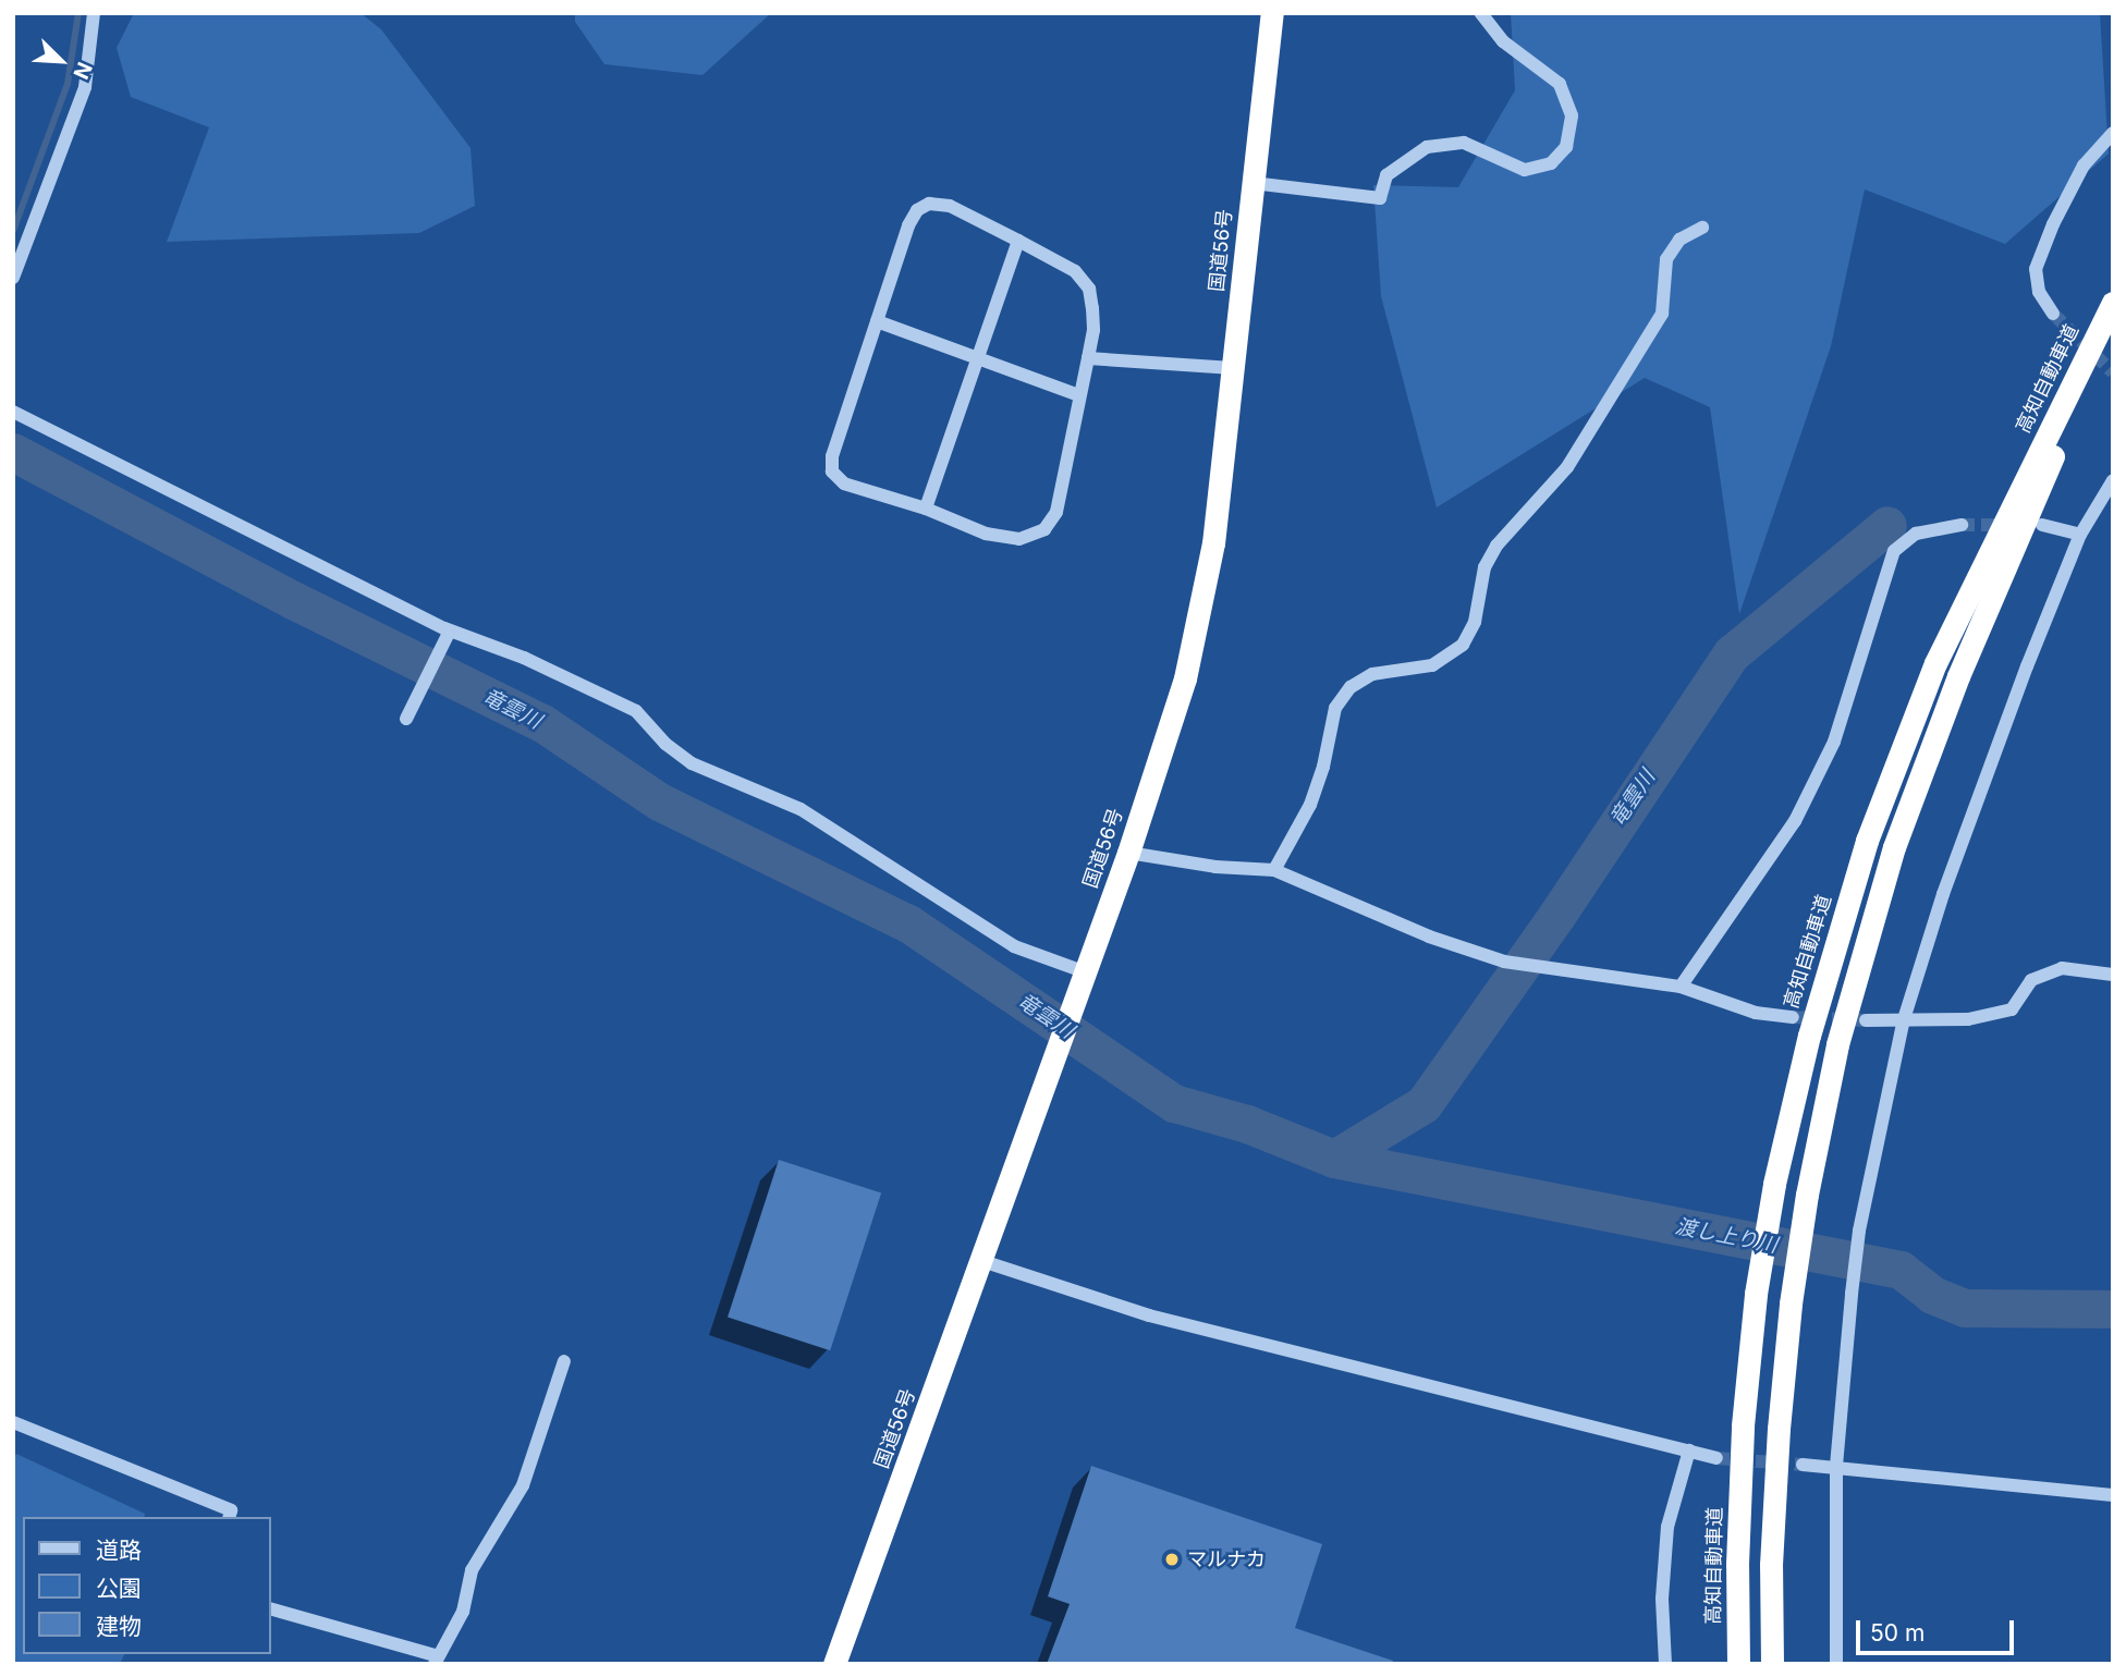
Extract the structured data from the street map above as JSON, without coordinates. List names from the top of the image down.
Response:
{
  "streets": {
    "highway": ["国道56号", "高知自動車道"]
  },
  "water": ["竜雲川", "渡し上り川"],
  "places": ["マルナカ"],
  "legend": ["道路", "公園", "建物"],
  "scale_bar": "50 m",
  "north": "bottom right"
}
